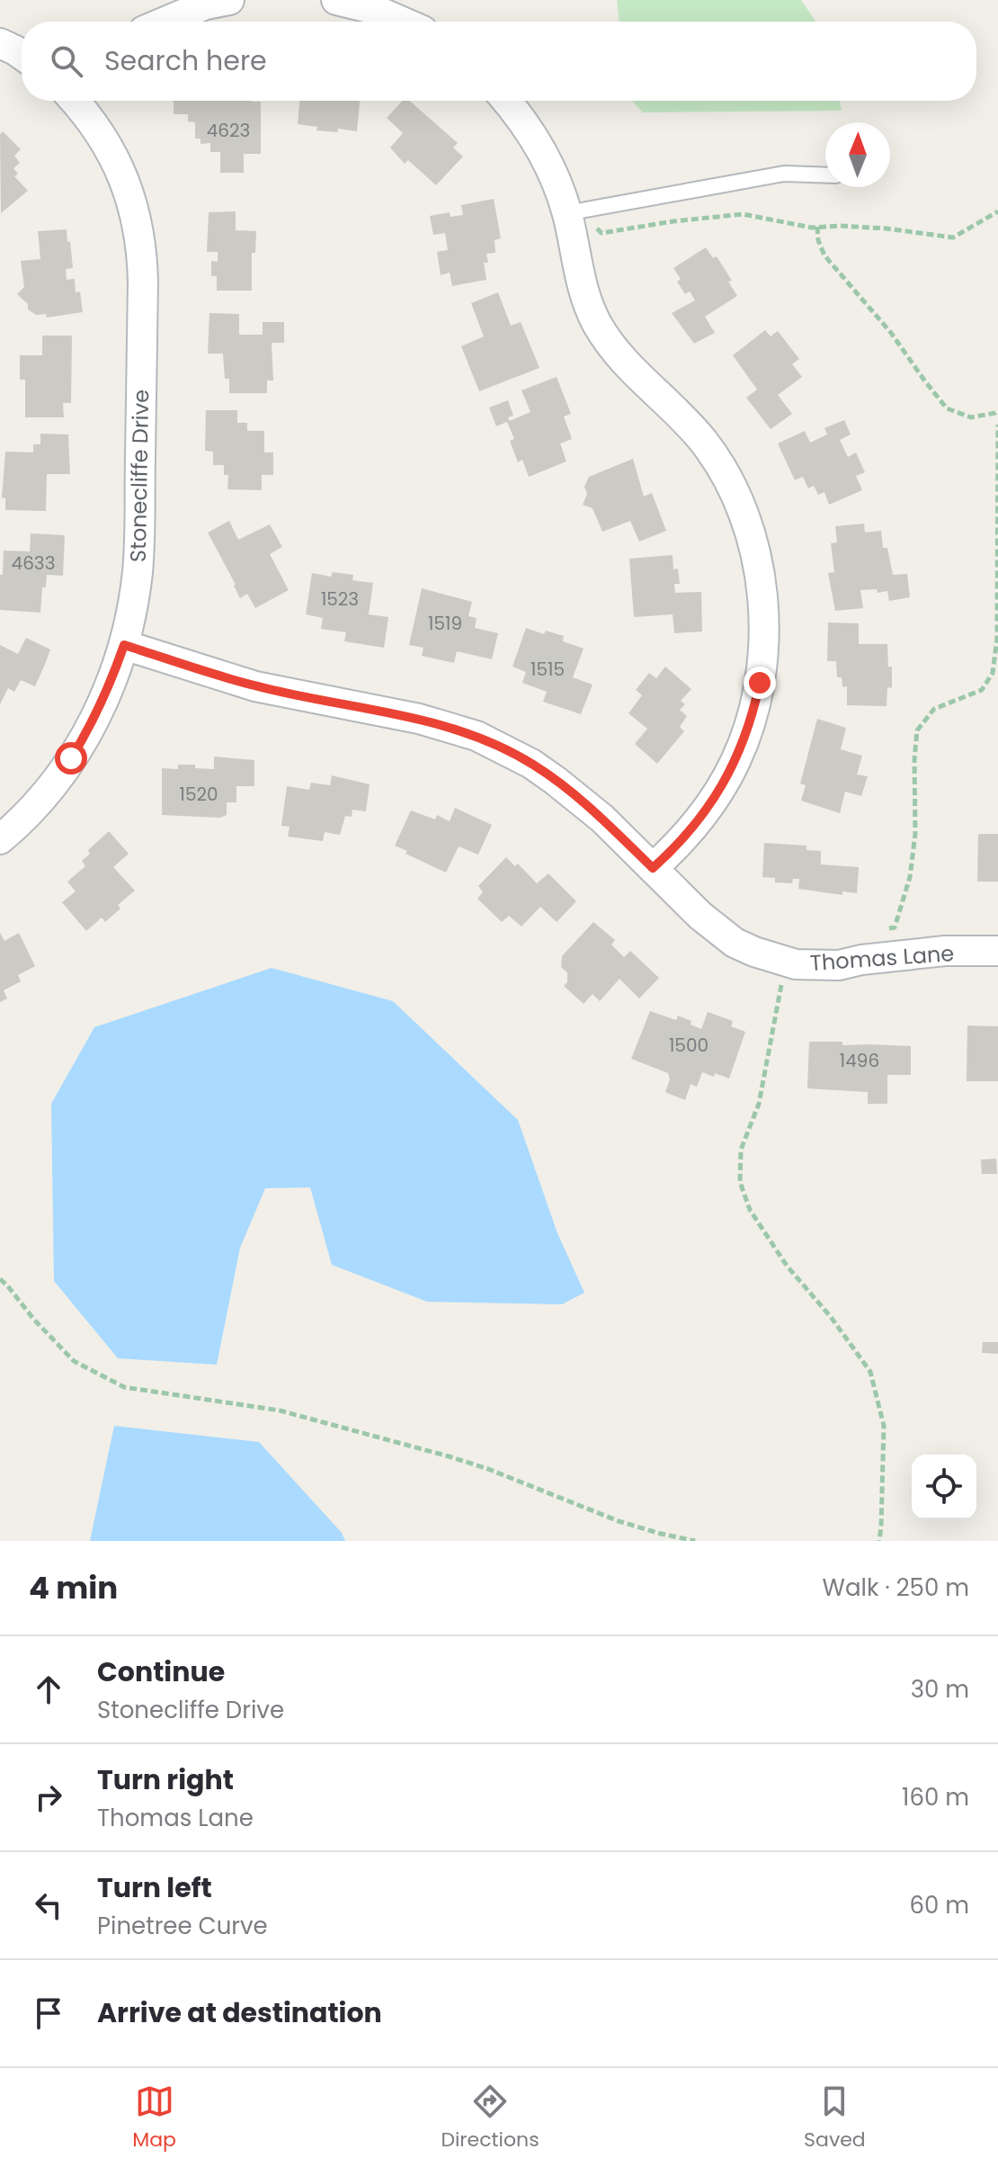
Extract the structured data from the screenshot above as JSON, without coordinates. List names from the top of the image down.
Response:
{
  "streets": {
    "street": ["Stonecliffe Drive", "Thomas Lane"]
  },
  "crossings": [
    ["Stonecliffe Drive", "Thomas Lane"]
  ],
  "house_numbers": [
    "4623",
    "4633",
    "1523",
    "1519",
    "1515",
    "1520",
    "1500",
    "1496"
  ],
  "north": "top",
  "page": {
    "search": "Search here",
    "heading": ["4 min", "Walk · 250 m"],
    "list": [
      ["Continue", "Stonecliffe Drive", "30 m"],
      ["Turn right", "Thomas Lane", "160 m"],
      ["Turn left", "Pinetree Curve", "60 m"],
      "Arrive at destination"
    ],
    "nav": ["Map", "Directions", "Saved"]
  }
}
